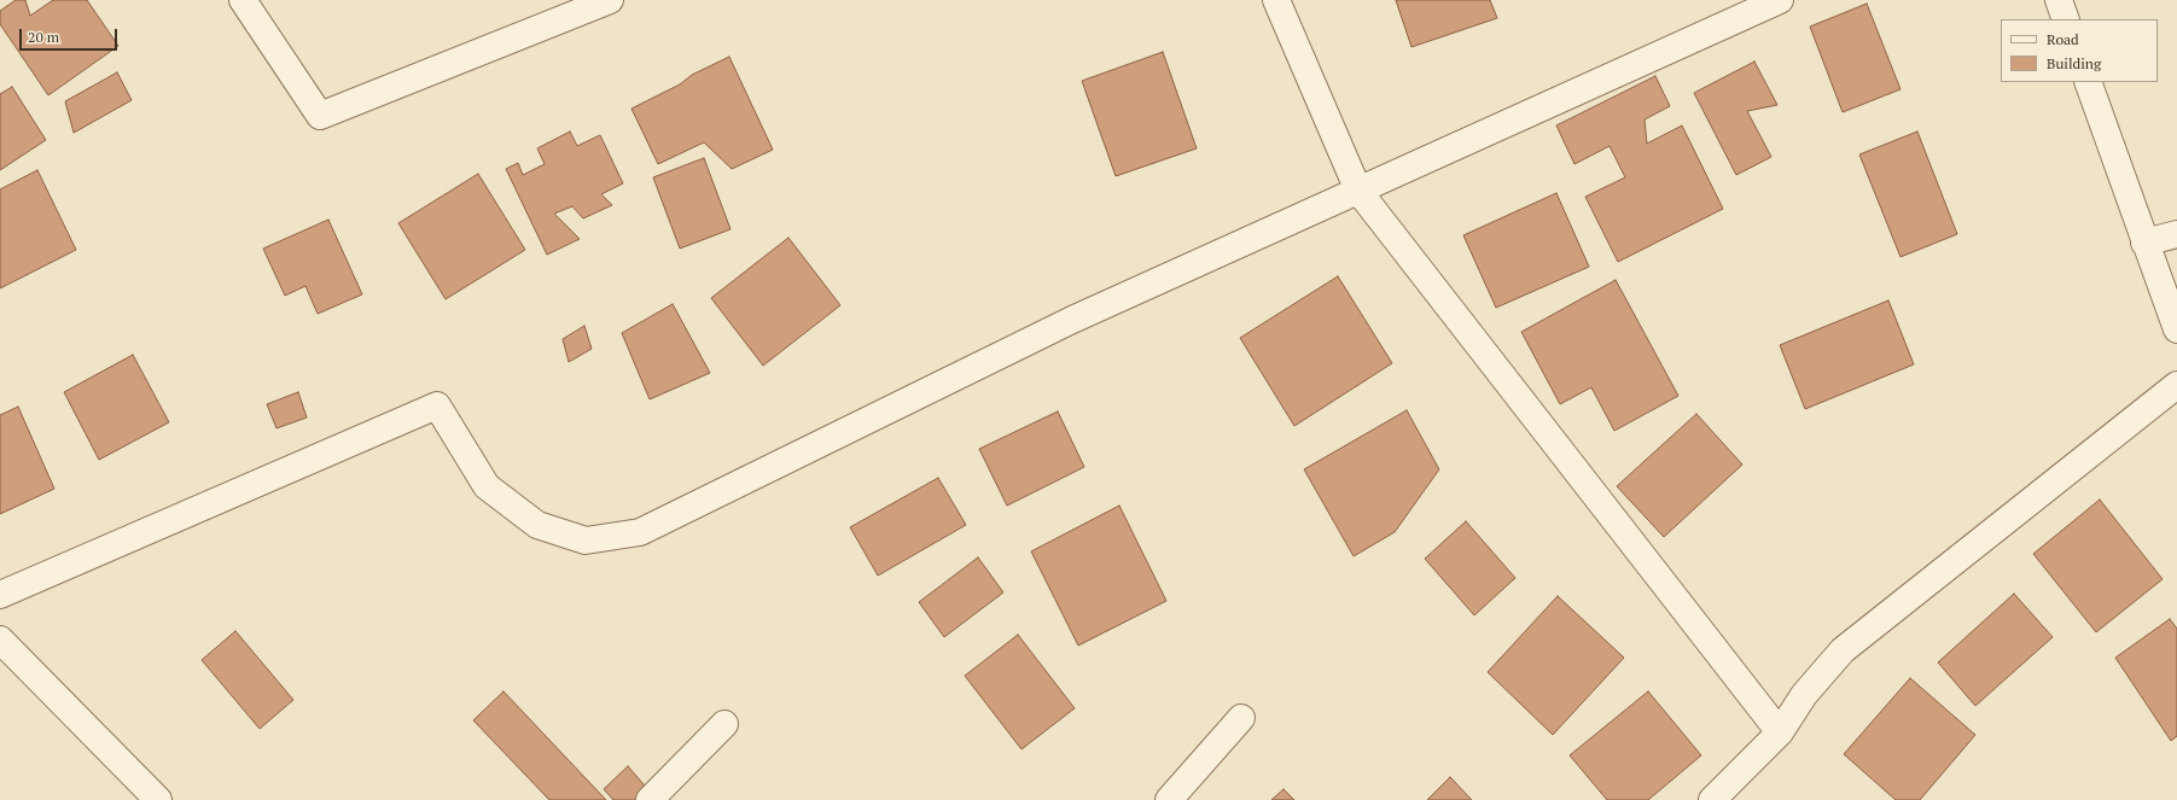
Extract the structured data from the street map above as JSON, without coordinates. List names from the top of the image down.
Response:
{
  "legend": ["Road", "Building"],
  "scale_bar": "20 m"
}
